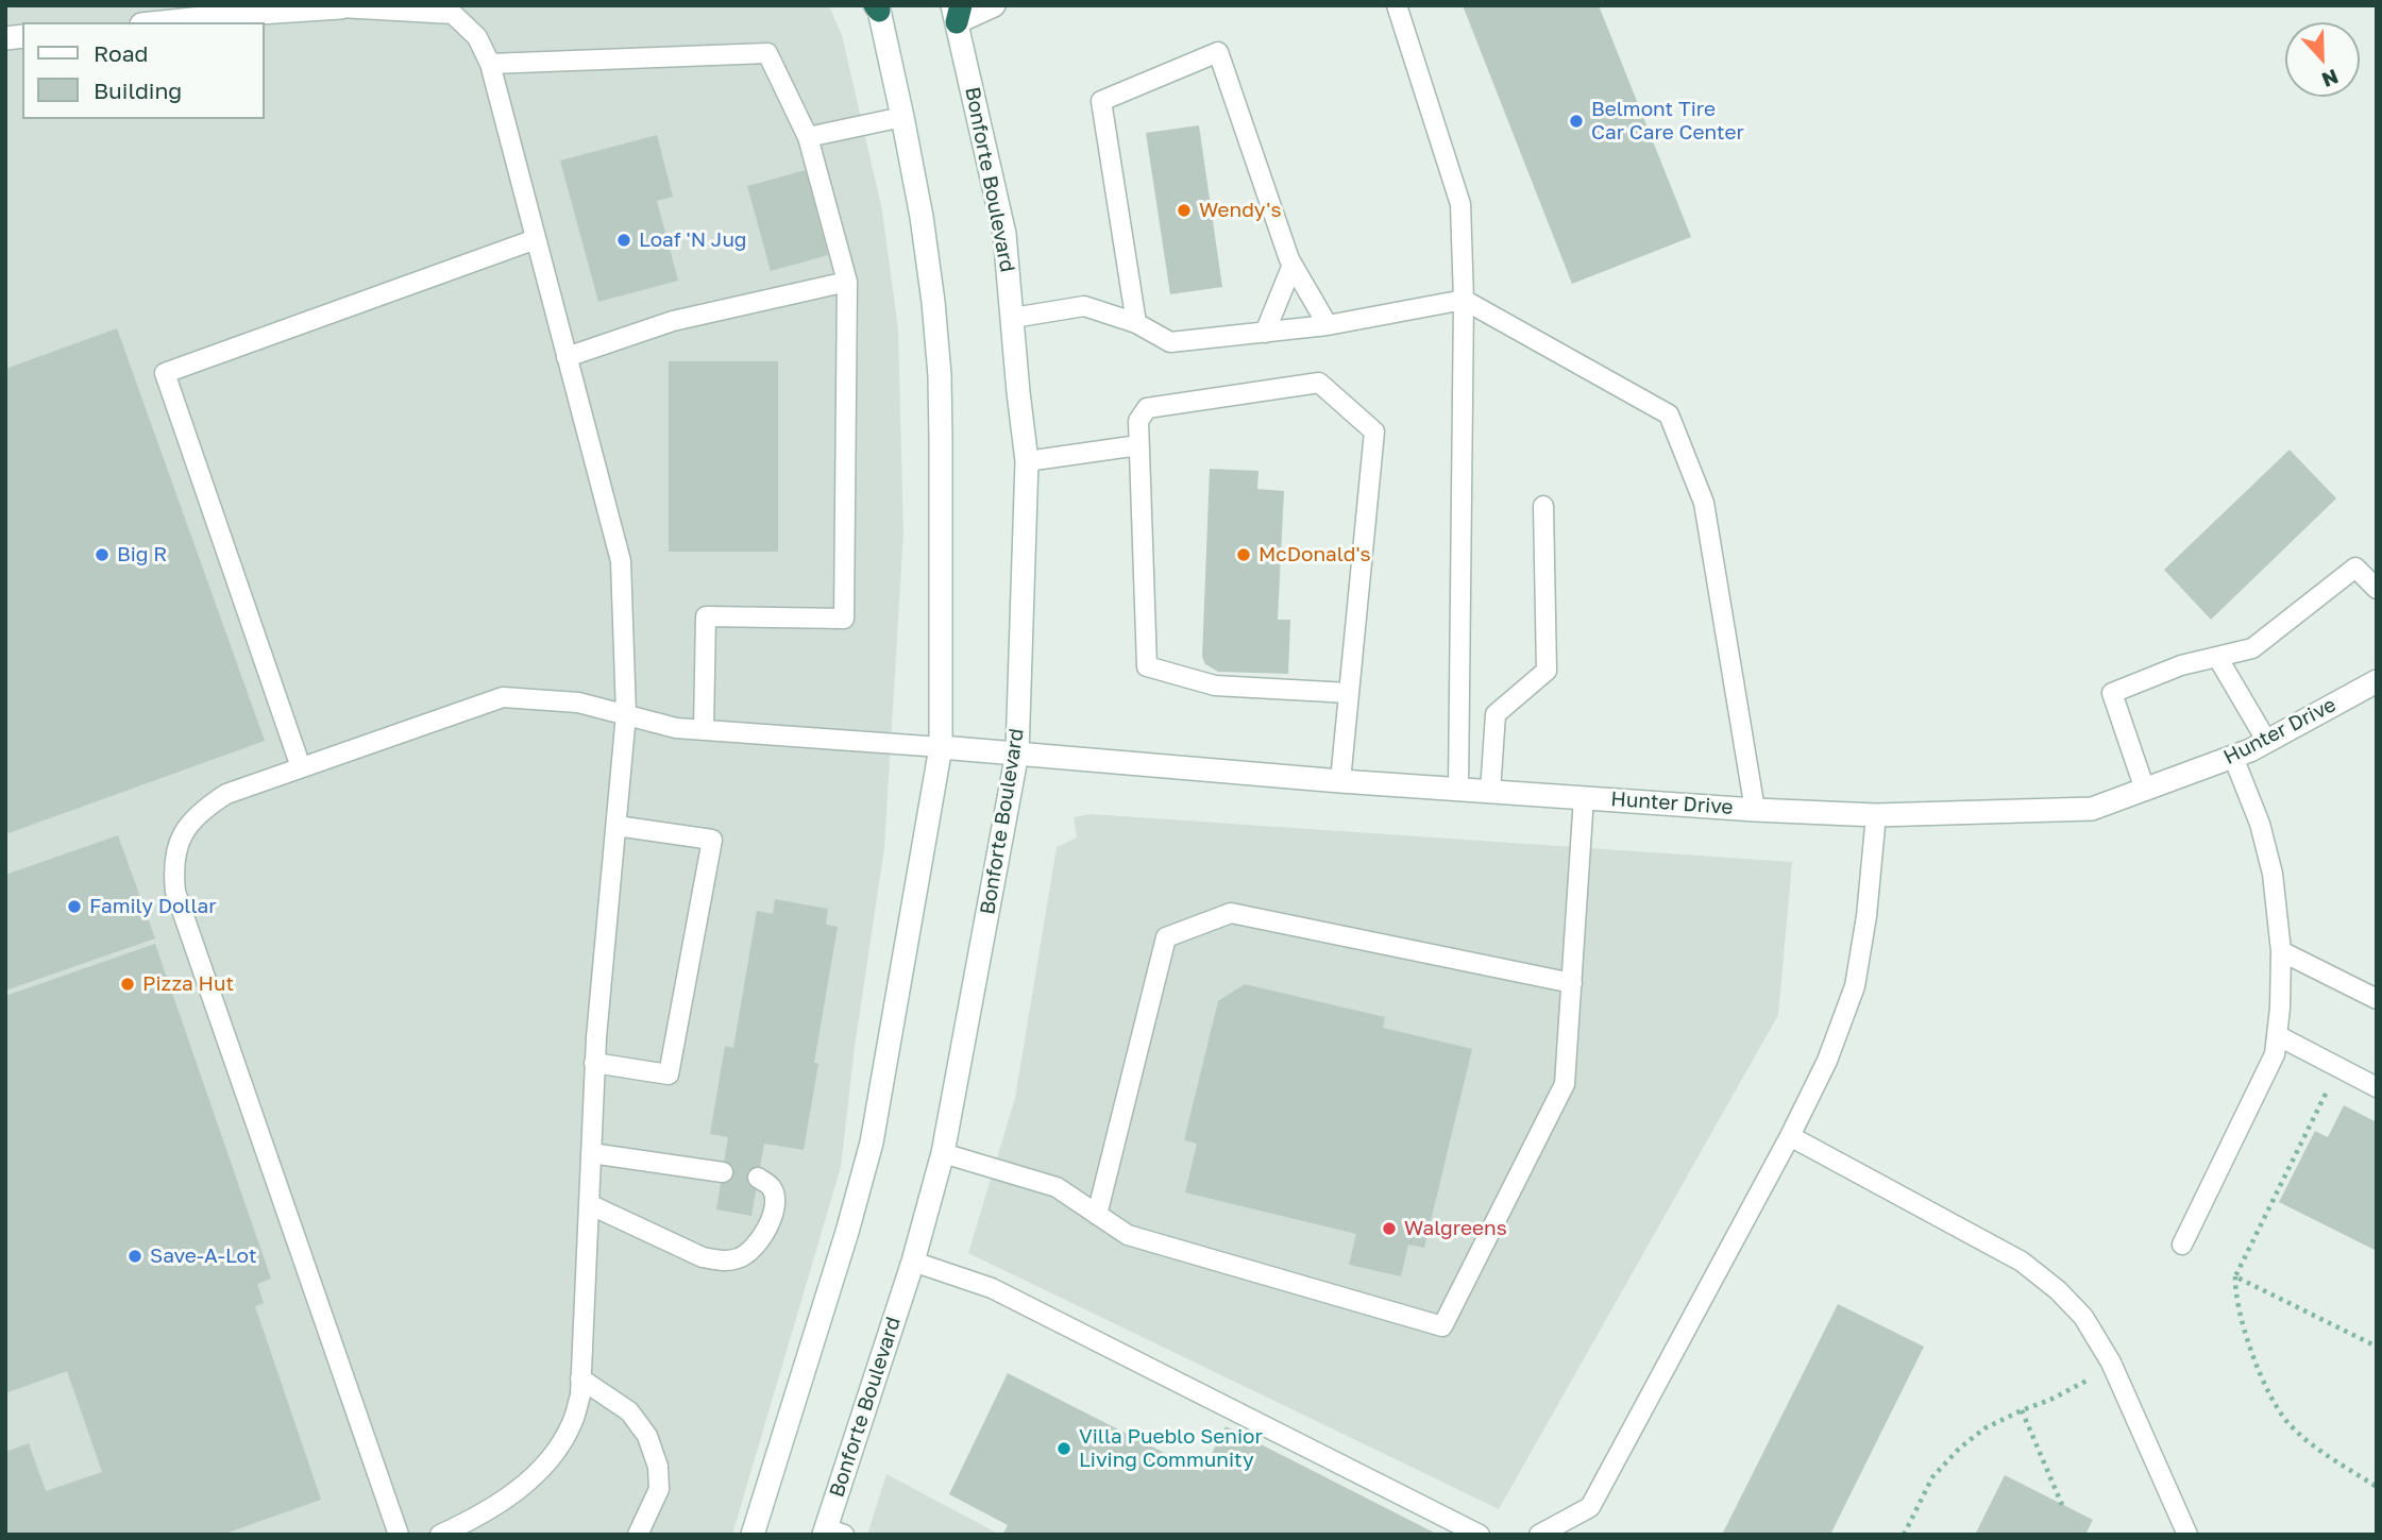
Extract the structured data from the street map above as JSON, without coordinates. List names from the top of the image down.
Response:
{
  "streets": {
    "main road": ["Bonforte Boulevard", "Hunter Drive"]
  },
  "crossings": [
    ["Bonforte Boulevard", "Hunter Drive"]
  ],
  "places": [
    "Belmont Tire Car Care Center",
    "Wendy's",
    "Loaf 'N Jug",
    "Big R",
    "McDonald's",
    "Family Dollar",
    "Pizza Hut",
    "Walgreens",
    "Save-A-Lot",
    "Villa Pueblo Senior Living Community"
  ],
  "legend": ["Road", "Building"],
  "north": "bottom"
}
